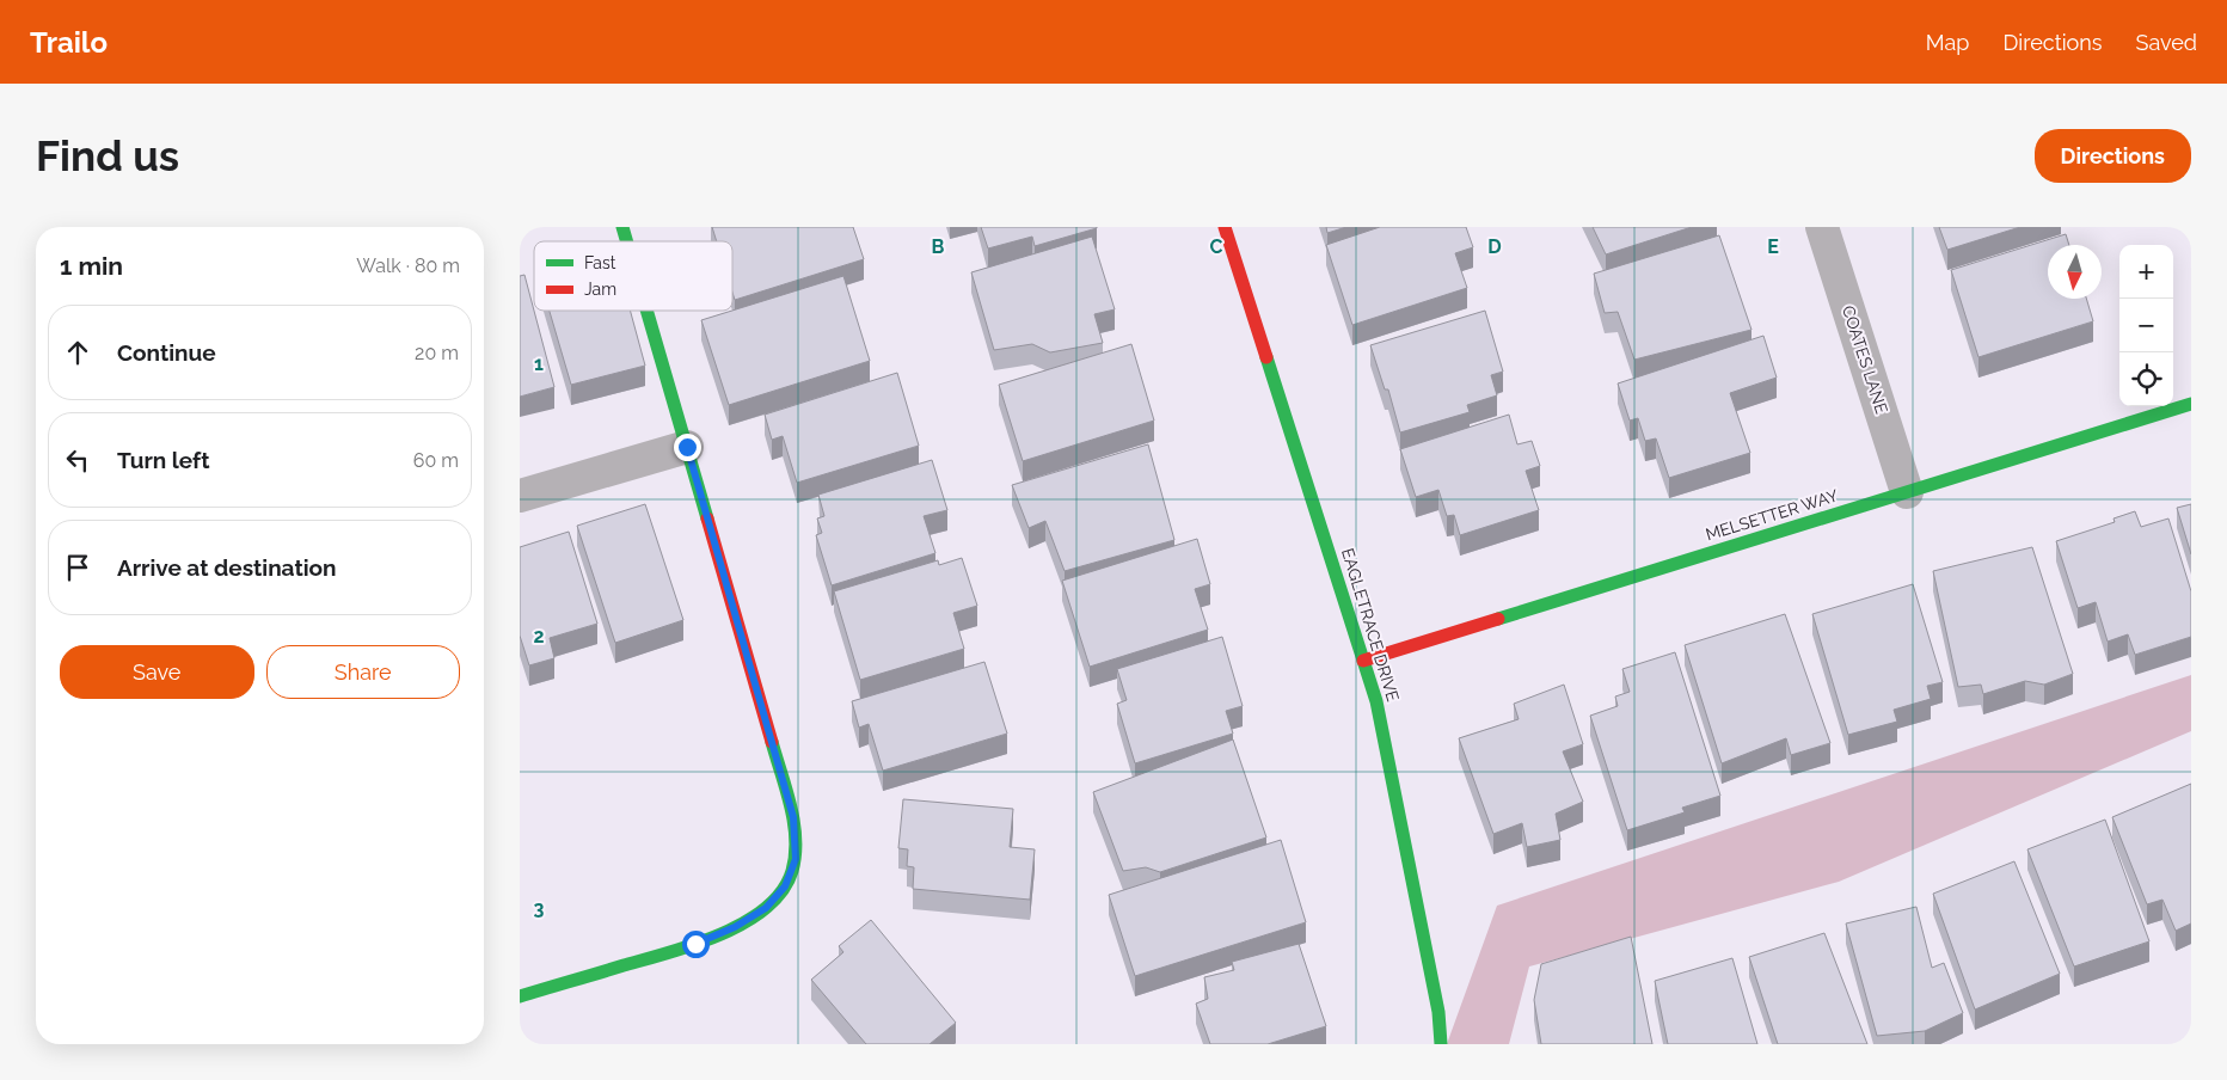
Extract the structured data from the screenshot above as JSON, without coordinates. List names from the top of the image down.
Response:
{
  "streets": {
    "street": ["COATES LANE", "MELSETTER WAY", "EAGLETRACE DRIVE"]
  },
  "crossings": [
    ["COATES LANE", "MELSETTER WAY"],
    ["MELSETTER WAY", "EAGLETRACE DRIVE"]
  ],
  "legend": ["Fast", "Jam"],
  "north": "bottom",
  "page": {
    "header": "Trailo",
    "nav": ["Map", "Directions", "Saved"],
    "buttons": [
      "Directions",
      ["Save", "Share"]
    ],
    "title": "Find us",
    "heading": ["1 min", "Walk · 80 m"],
    "map_buttons": ["+", "−"],
    "list": [
      ["Continue", "20 m"],
      ["Turn left", "60 m"],
      "Arrive at destination"
    ]
  },
  "grid": {
    "columns": [
      "B",
      "C",
      "D",
      "E"
    ],
    "rows": ["1", "2", "3"]
  }
}
